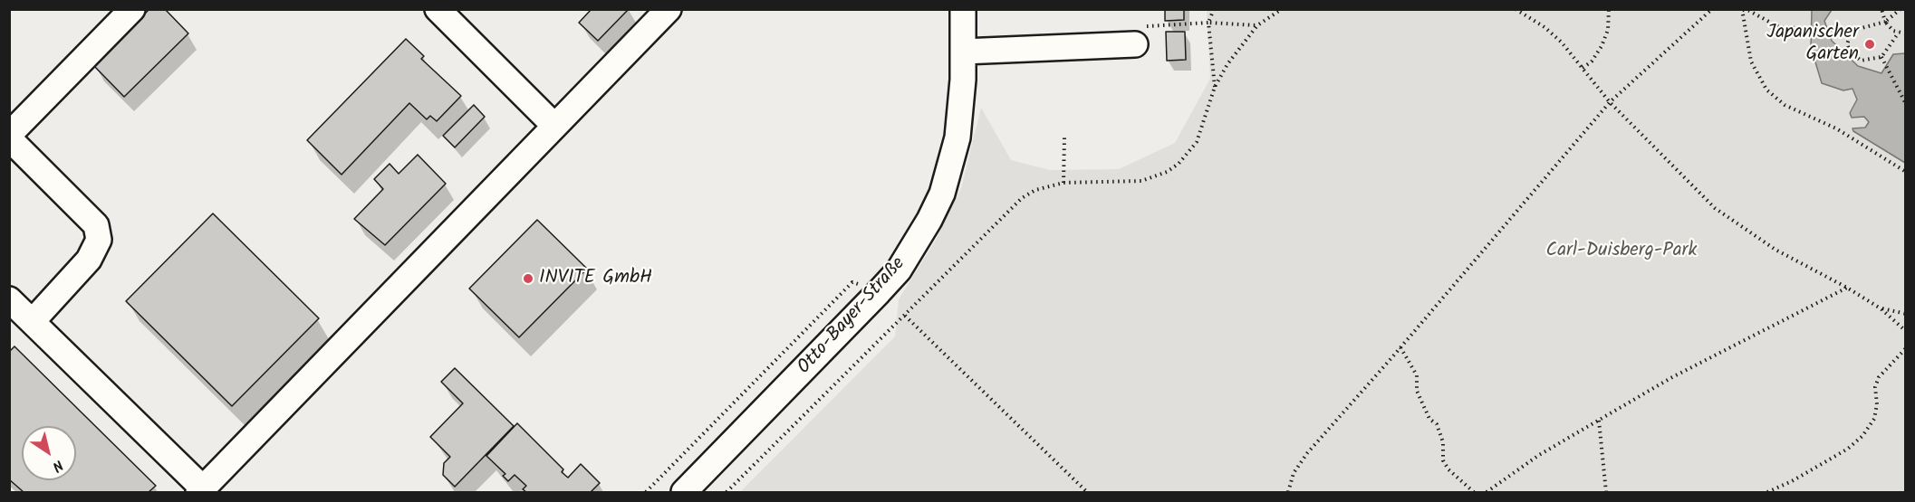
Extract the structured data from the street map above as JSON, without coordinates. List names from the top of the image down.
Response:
{
  "streets": {
    "street": ["Otto-Bayer-Straße"]
  },
  "parks": ["Carl-Duisberg-Park"],
  "places": ["Japanischer Garten", "INVITE GmbH"],
  "north": "bottom right"
}
